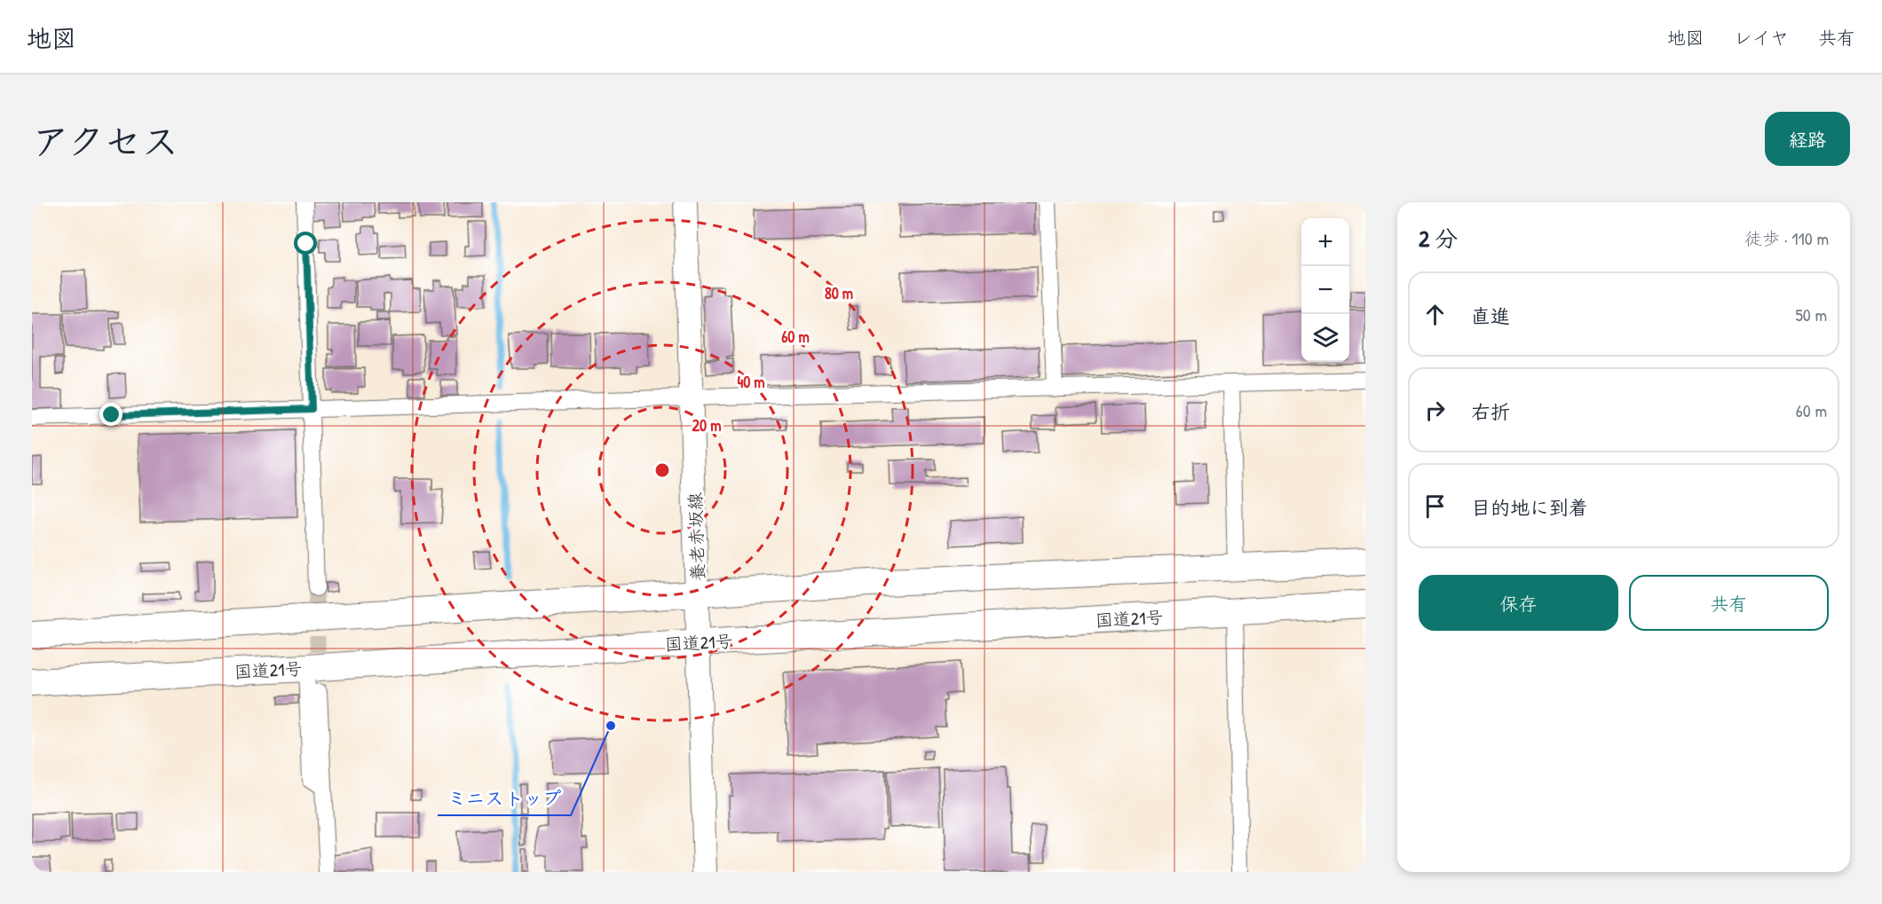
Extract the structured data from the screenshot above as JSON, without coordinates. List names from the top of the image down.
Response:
{
  "streets": {
    "highway": ["国道21号"],
    "main road": ["養老赤坂線"]
  },
  "crossings": [
    ["養老赤坂線", "国道21号"]
  ],
  "places": ["ミニストップ"],
  "page": {
    "header": "地図",
    "nav": ["地図", "レイヤ", "共有"],
    "title": "アクセス",
    "buttons": [
      "経路",
      ["保存", "共有"]
    ],
    "heading": ["2 分", "徒歩 · 110 m"],
    "map_buttons": ["+", "−"],
    "list": [
      ["直進", "50 m"],
      ["右折", "60 m"],
      "目的地に到着"
    ]
  },
  "rings": [
    "80 m",
    "60 m",
    "40 m",
    "20 m"
  ]
}
